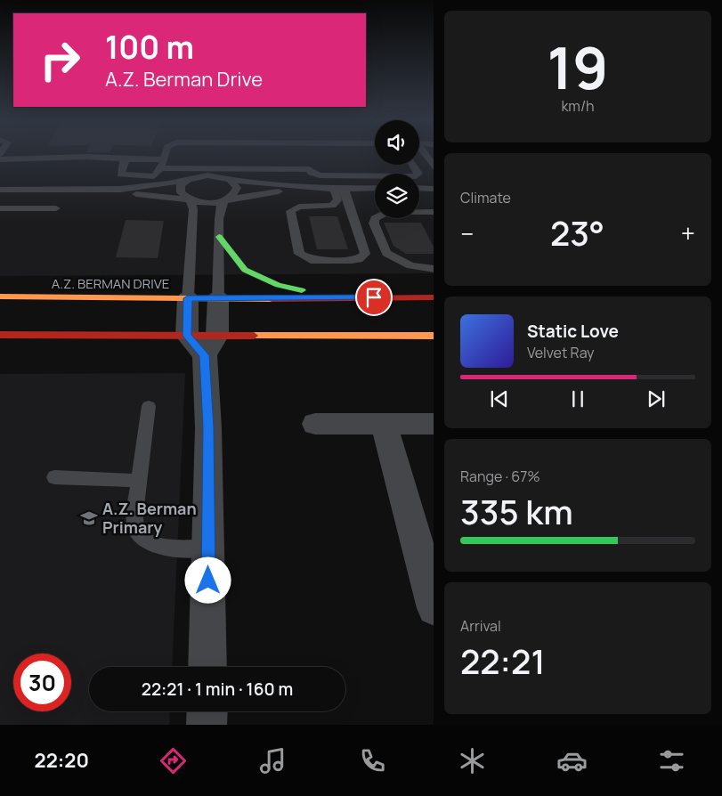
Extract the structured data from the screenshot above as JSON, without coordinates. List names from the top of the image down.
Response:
{
  "streets": {
    "main road": ["A.Z. BERMAN DRIVE"]
  },
  "places": {
    "school or university": ["A.Z. Berman Primary"]
  },
  "page": {
    "tile": [
      ["19", "km/h"],
      "Climate",
      ["Range · 67%", "335 km"],
      ["Arrival", "22:21"]
    ],
    "turn": ["100 m", "A.Z. Berman Drive"],
    "heat": ["−", "23°", "+"],
    "song": ["Static Love", "Velvet Ray"],
    "limit": "30",
    "trip": "22:21 · 1 min · 160 m",
    "tabs": "22:20"
  }
}
